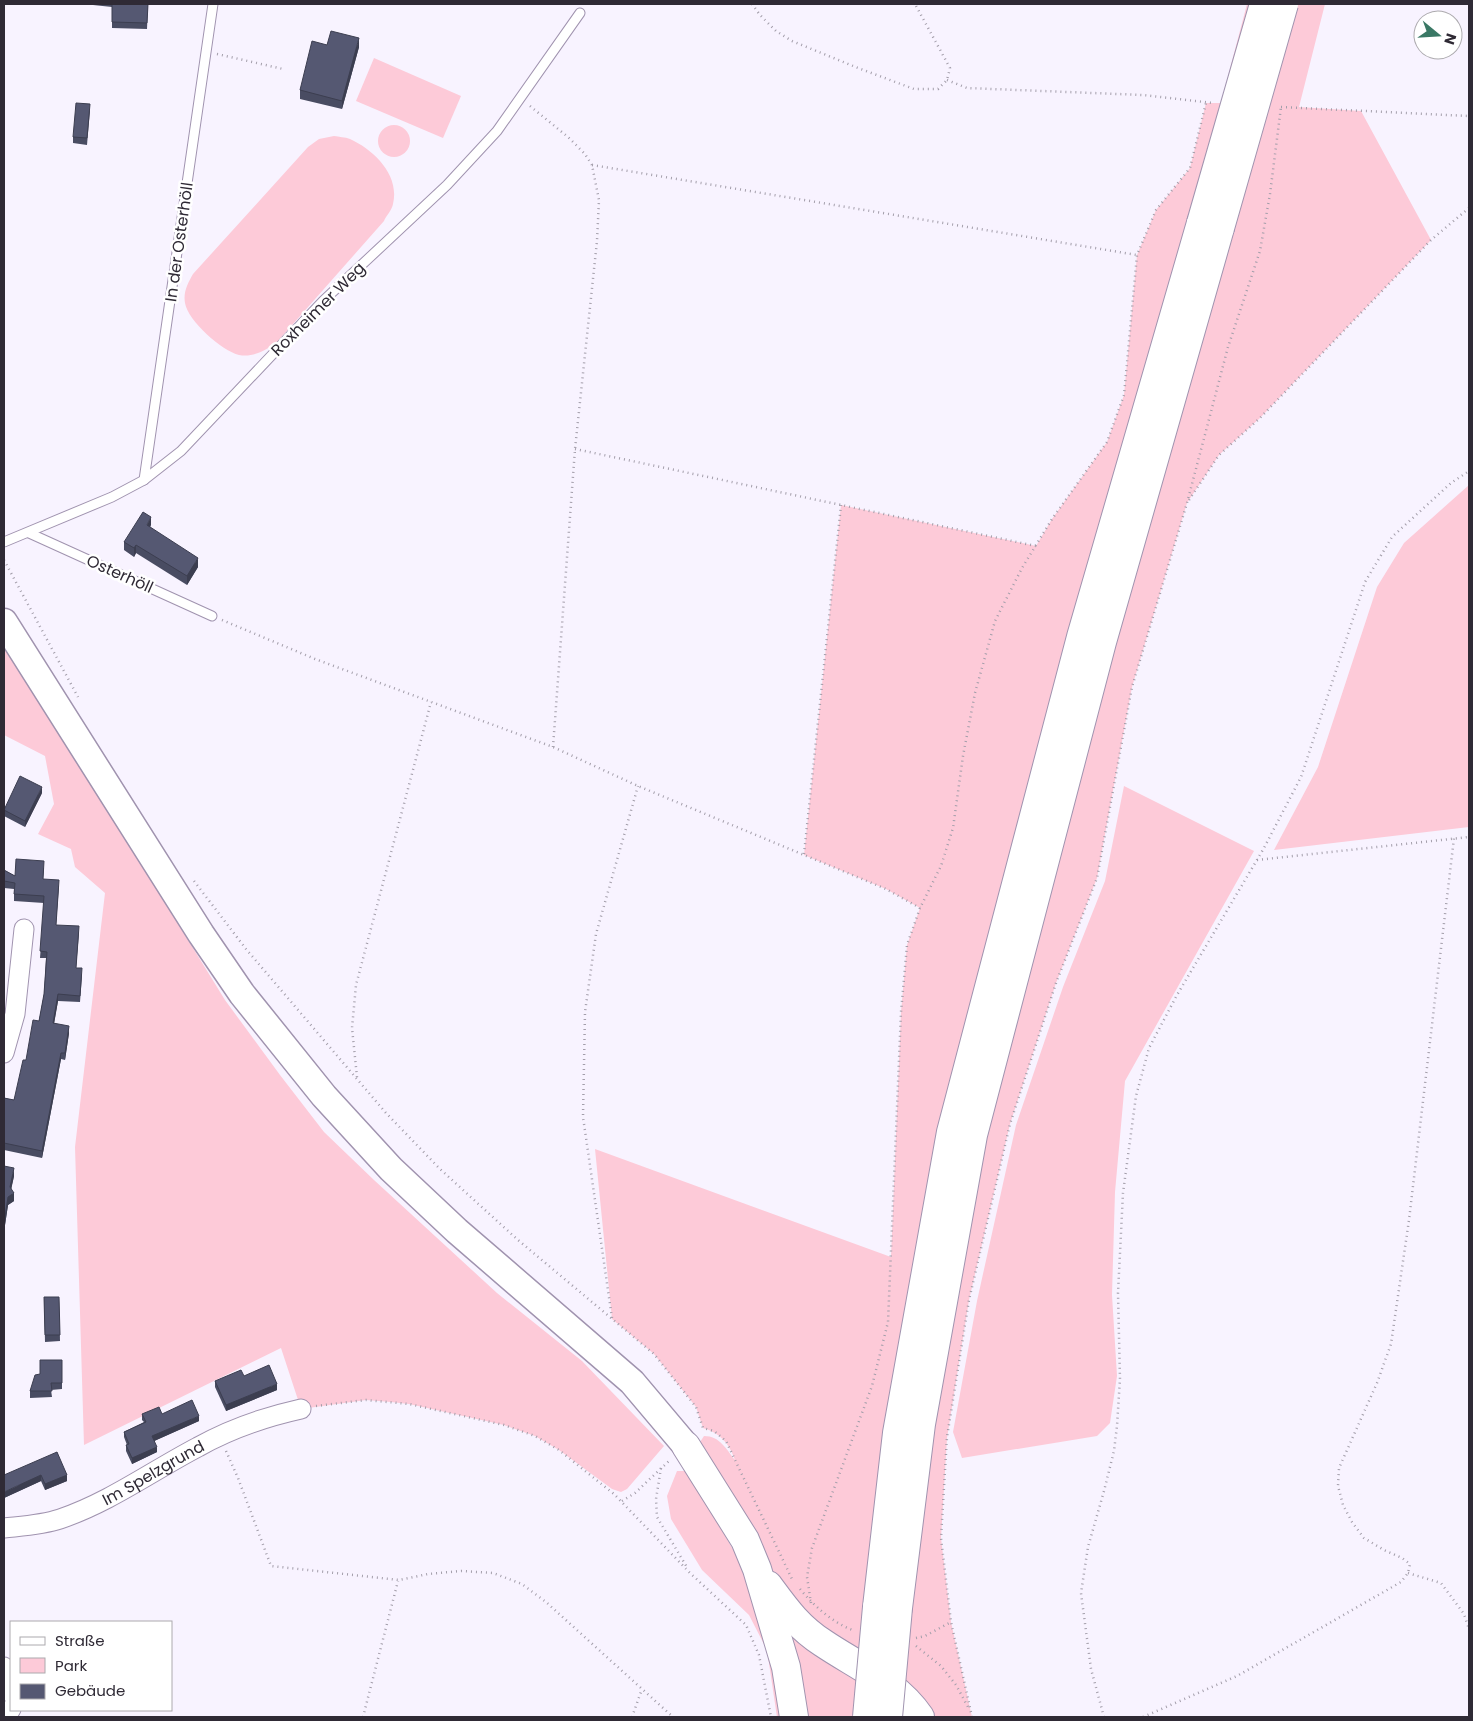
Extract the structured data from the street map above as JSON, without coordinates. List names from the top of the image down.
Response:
{
  "streets": {
    "street": ["Im Spelzgrund"],
    "lane": ["In der Osterhöll", "Roxheimer Weg", "Osterhöll"]
  },
  "crossings": [
    ["In der Osterhöll", "Roxheimer Weg"],
    ["Roxheimer Weg", "Osterhöll"]
  ],
  "legend": ["Straße", "Park", "Gebäude"],
  "north": "right"
}
